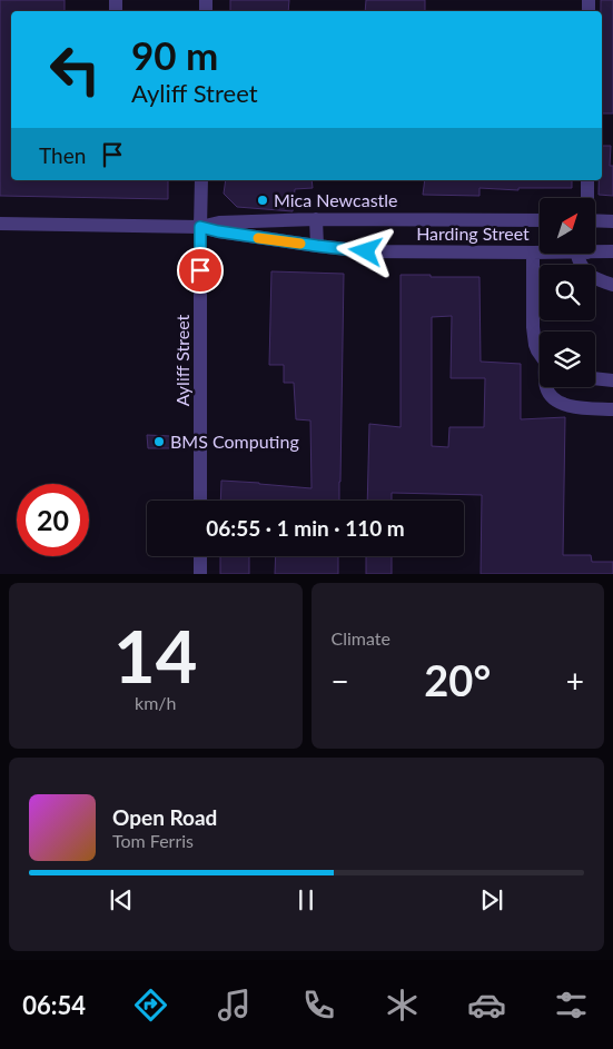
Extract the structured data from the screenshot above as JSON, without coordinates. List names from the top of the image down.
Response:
{
  "streets": {
    "street": ["Harding Street", "Ayliff Street"]
  },
  "crossings": [
    ["Harding Street", "Ayliff Street"]
  ],
  "places": ["Mica Newcastle", "BMS Computing"],
  "north": "top right",
  "page": {
    "turn": ["90 m", "Ayliff Street"],
    "then": "Then",
    "limit": "20",
    "trip": "06:55 · 1 min · 110 m",
    "tile": [
      ["14", "km/h"],
      "Climate"
    ],
    "heat": ["−", "20°", "+"],
    "song": ["Open Road", "Tom Ferris"],
    "tabs": "06:54"
  }
}
